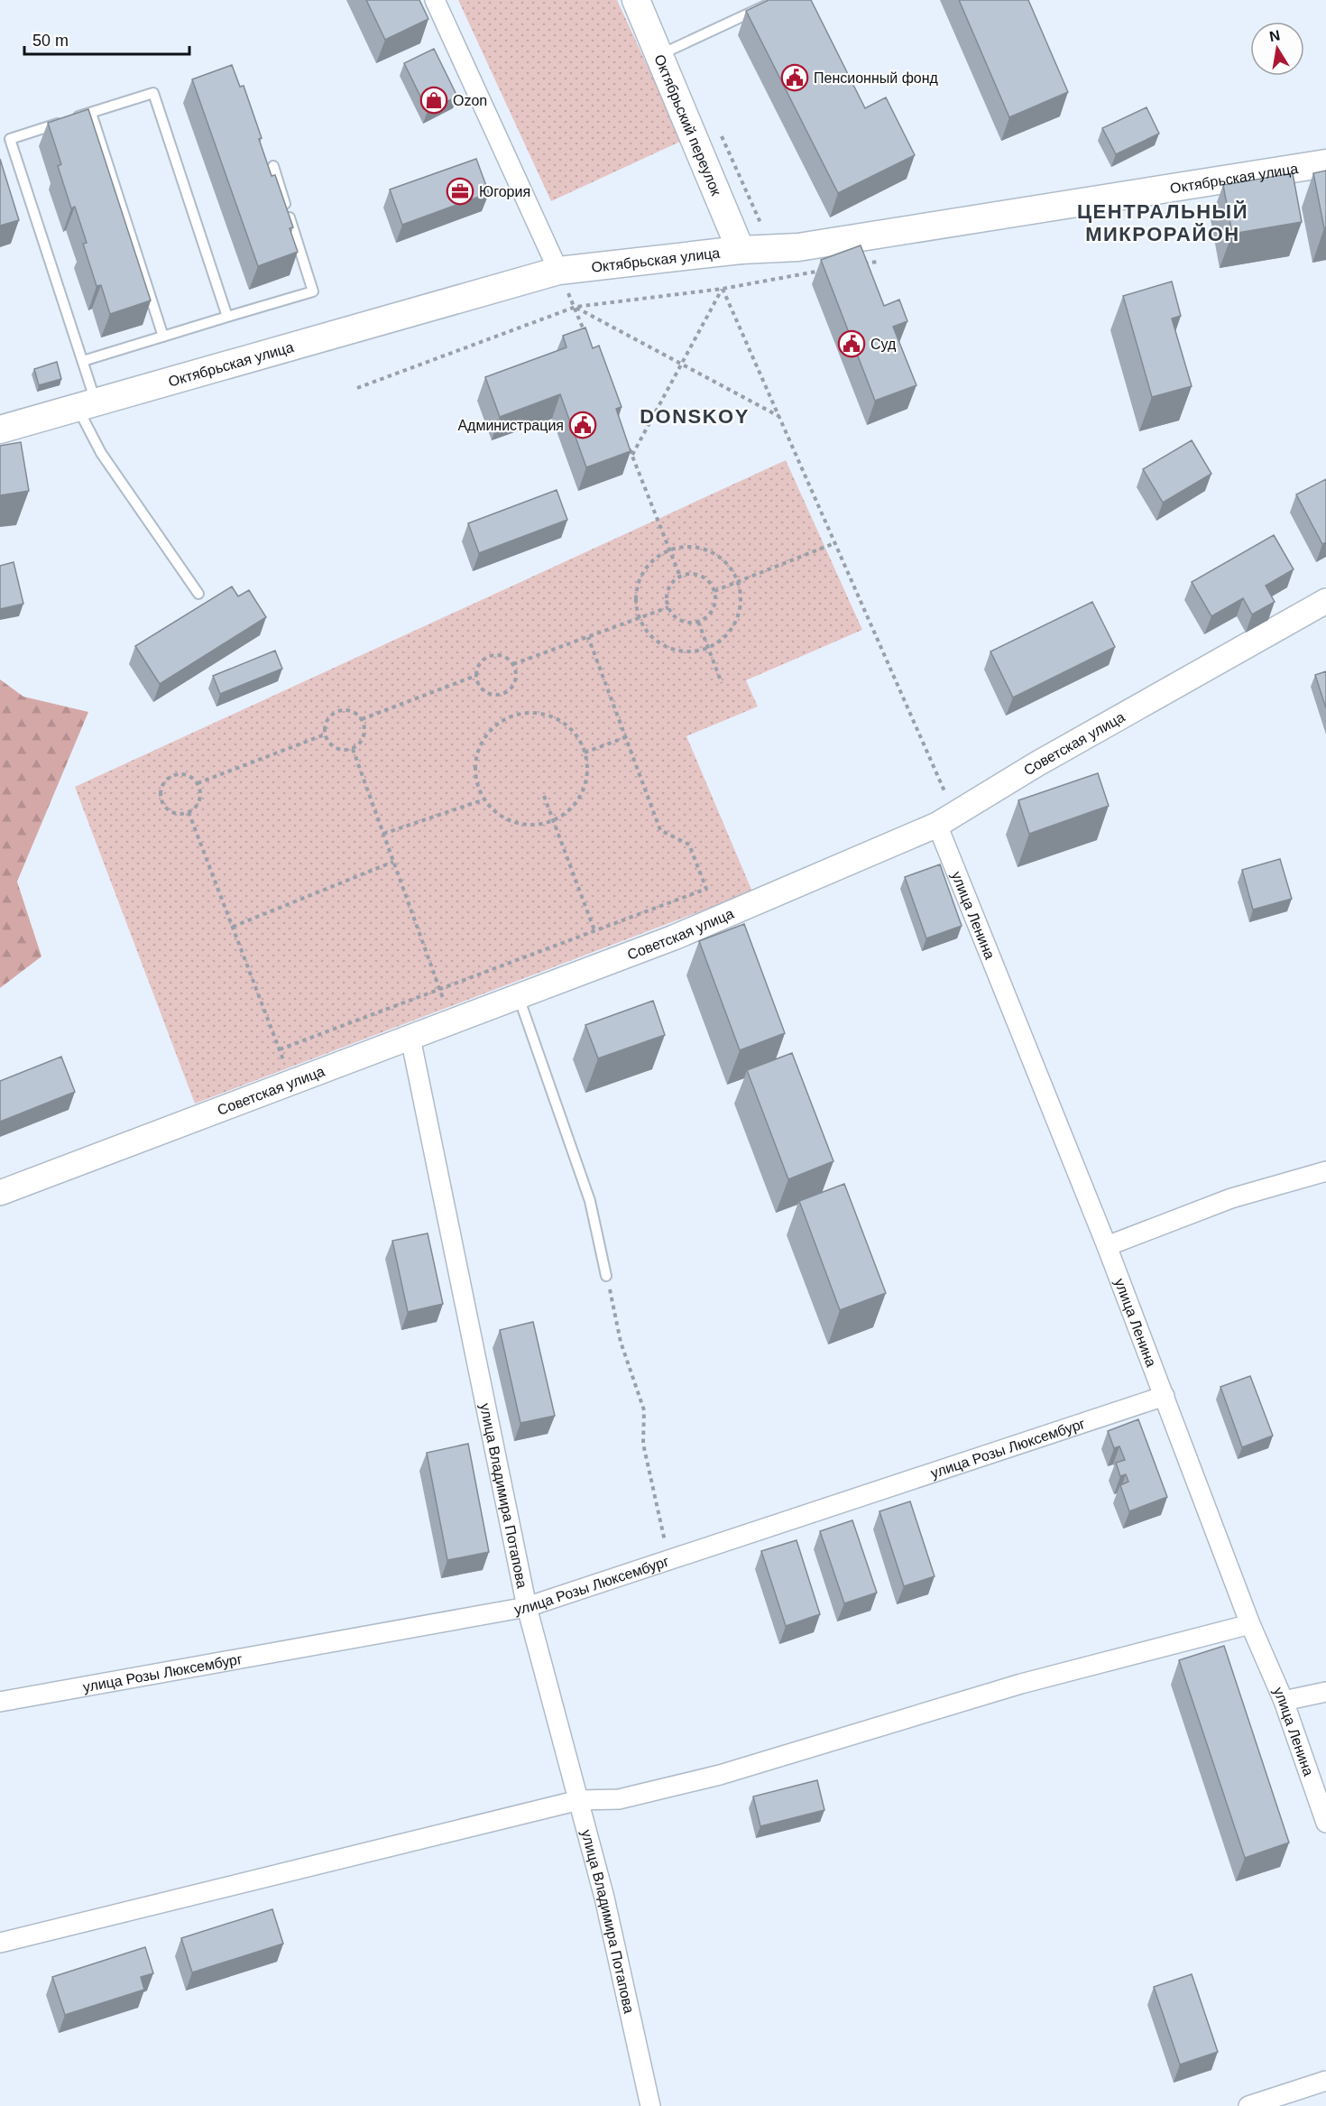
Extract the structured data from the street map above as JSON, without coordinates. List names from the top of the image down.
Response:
{
  "streets": {
    "main road": ["Октябрьский переулок", "Октябрьская улица"],
    "street": [
      "Советская улица",
      "улица Ленина",
      "улица Розы Люксембург",
      "улица Владимира Потапова"
    ]
  },
  "crossings": [
    ["Октябрьский переулок", "Октябрьская улица"],
    ["Советская улица", "улица Ленина"],
    ["Советская улица", "улица Владимира Потапова"],
    ["улица Ленина", "улица Розы Люксембург"],
    ["улица Розы Люксембург", "улица Владимира Потапова"]
  ],
  "districts": ["ЦЕНТРАЛЬНЫЙ МИКРОРАЙОН", "DONSKOY"],
  "places": {
    "public building": ["Пенсионный фонд", "Суд", "Администрация"],
    "shop": ["Ozon"],
    "office": ["Югория"]
  },
  "scale_bar": "50 m",
  "north": "top"
}
